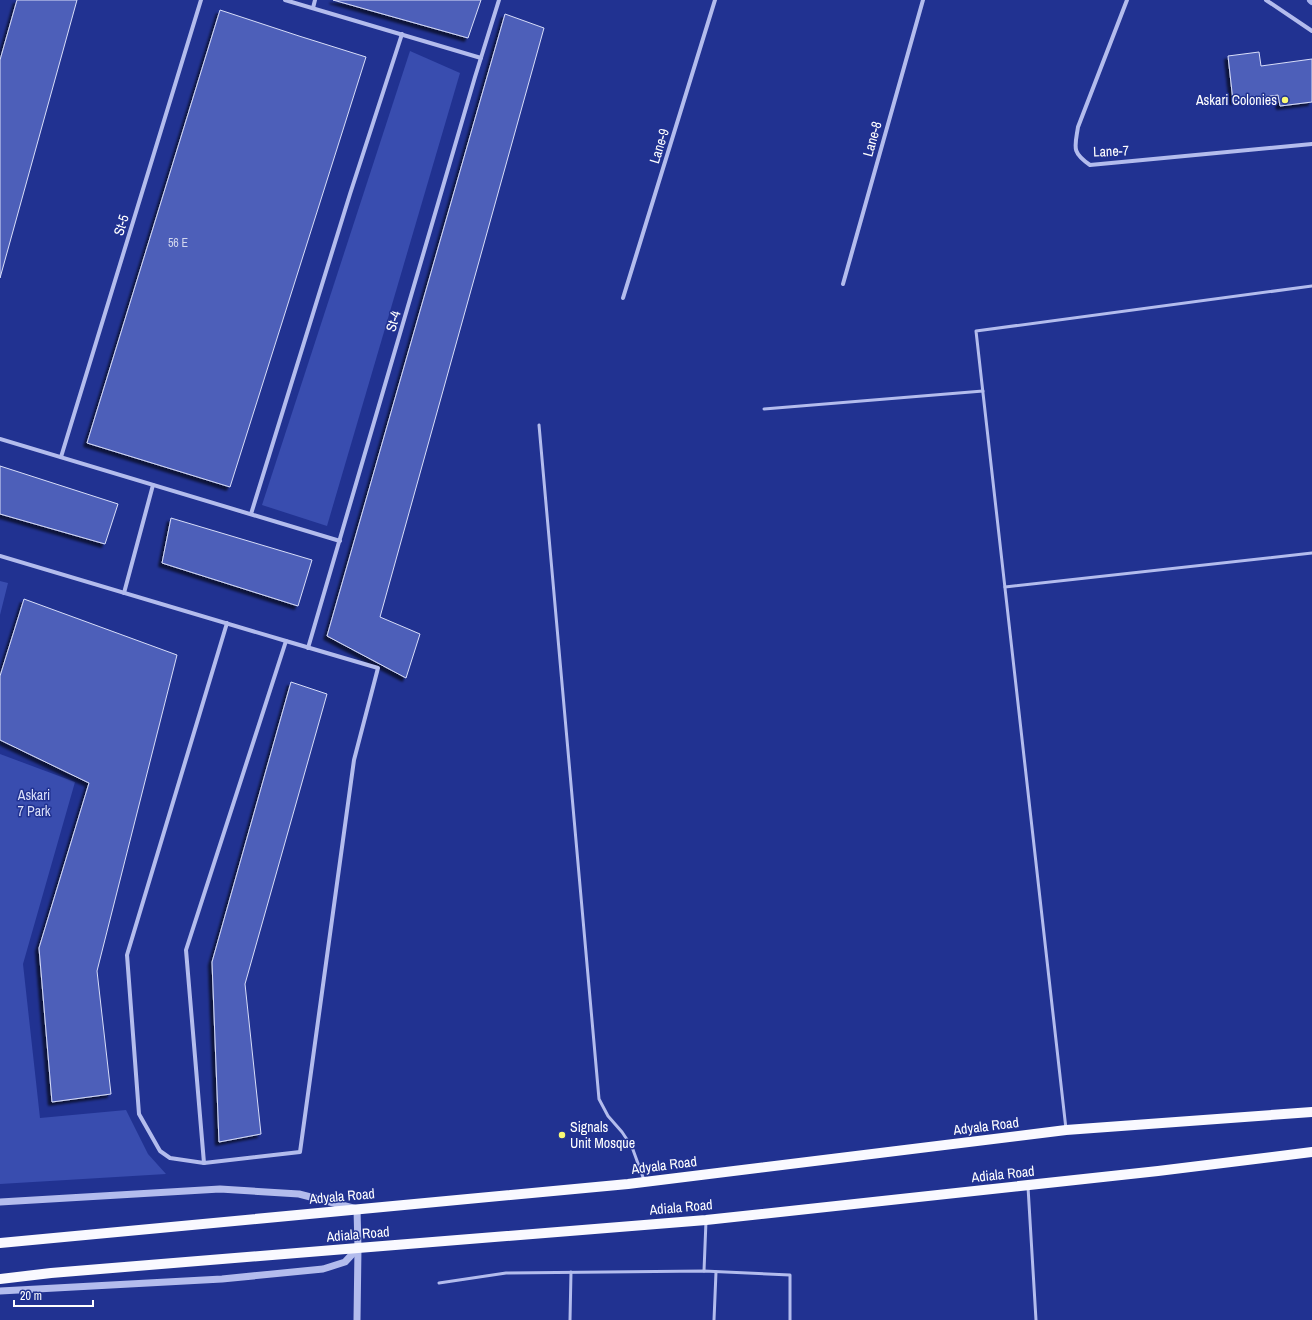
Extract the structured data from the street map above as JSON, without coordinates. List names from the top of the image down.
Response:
{
  "streets": {
    "main road": ["Adyala Road", "Adiala Road"],
    "street": [
      "Lane-8",
      "Lane-9",
      "Lane-7",
      "St-5",
      "St-4"
    ]
  },
  "parks": ["Askari 7 Park"],
  "places": ["Askari Colonies", "Signals Unit Mosque"],
  "house_numbers": ["56 E"],
  "scale_bar": "20 m"
}
